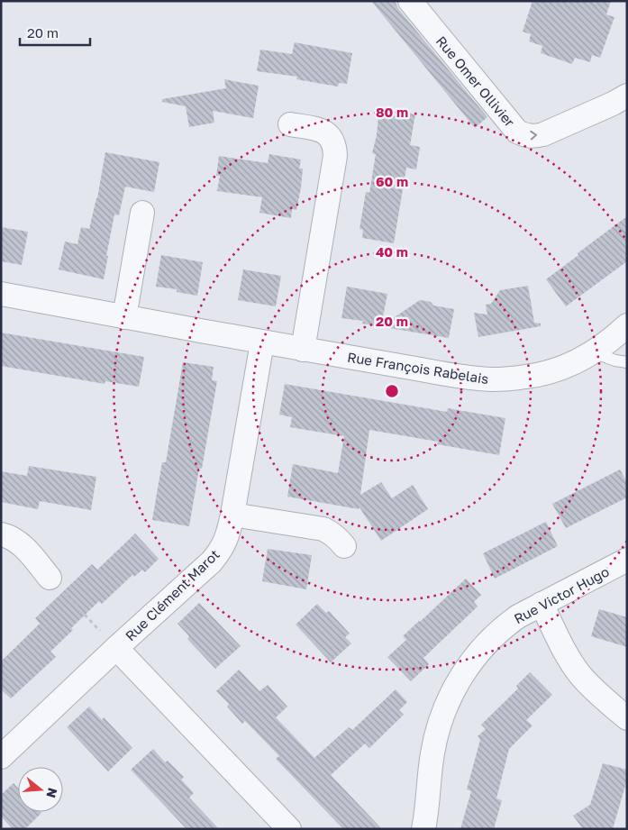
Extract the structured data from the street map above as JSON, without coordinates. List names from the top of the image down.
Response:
{
  "streets": {
    "street": [
      "Rue Omer Ollivier",
      "Rue François Rabelais",
      "Rue Clément Marot",
      "Rue Victor Hugo"
    ]
  },
  "crossings": [
    ["Rue François Rabelais", "Rue Clément Marot"]
  ],
  "one_way": ["Rue Omer Ollivier"],
  "scale_bar": "20 m",
  "north": "right",
  "rings": [
    "80 m",
    "60 m",
    "40 m",
    "20 m"
  ]
}
